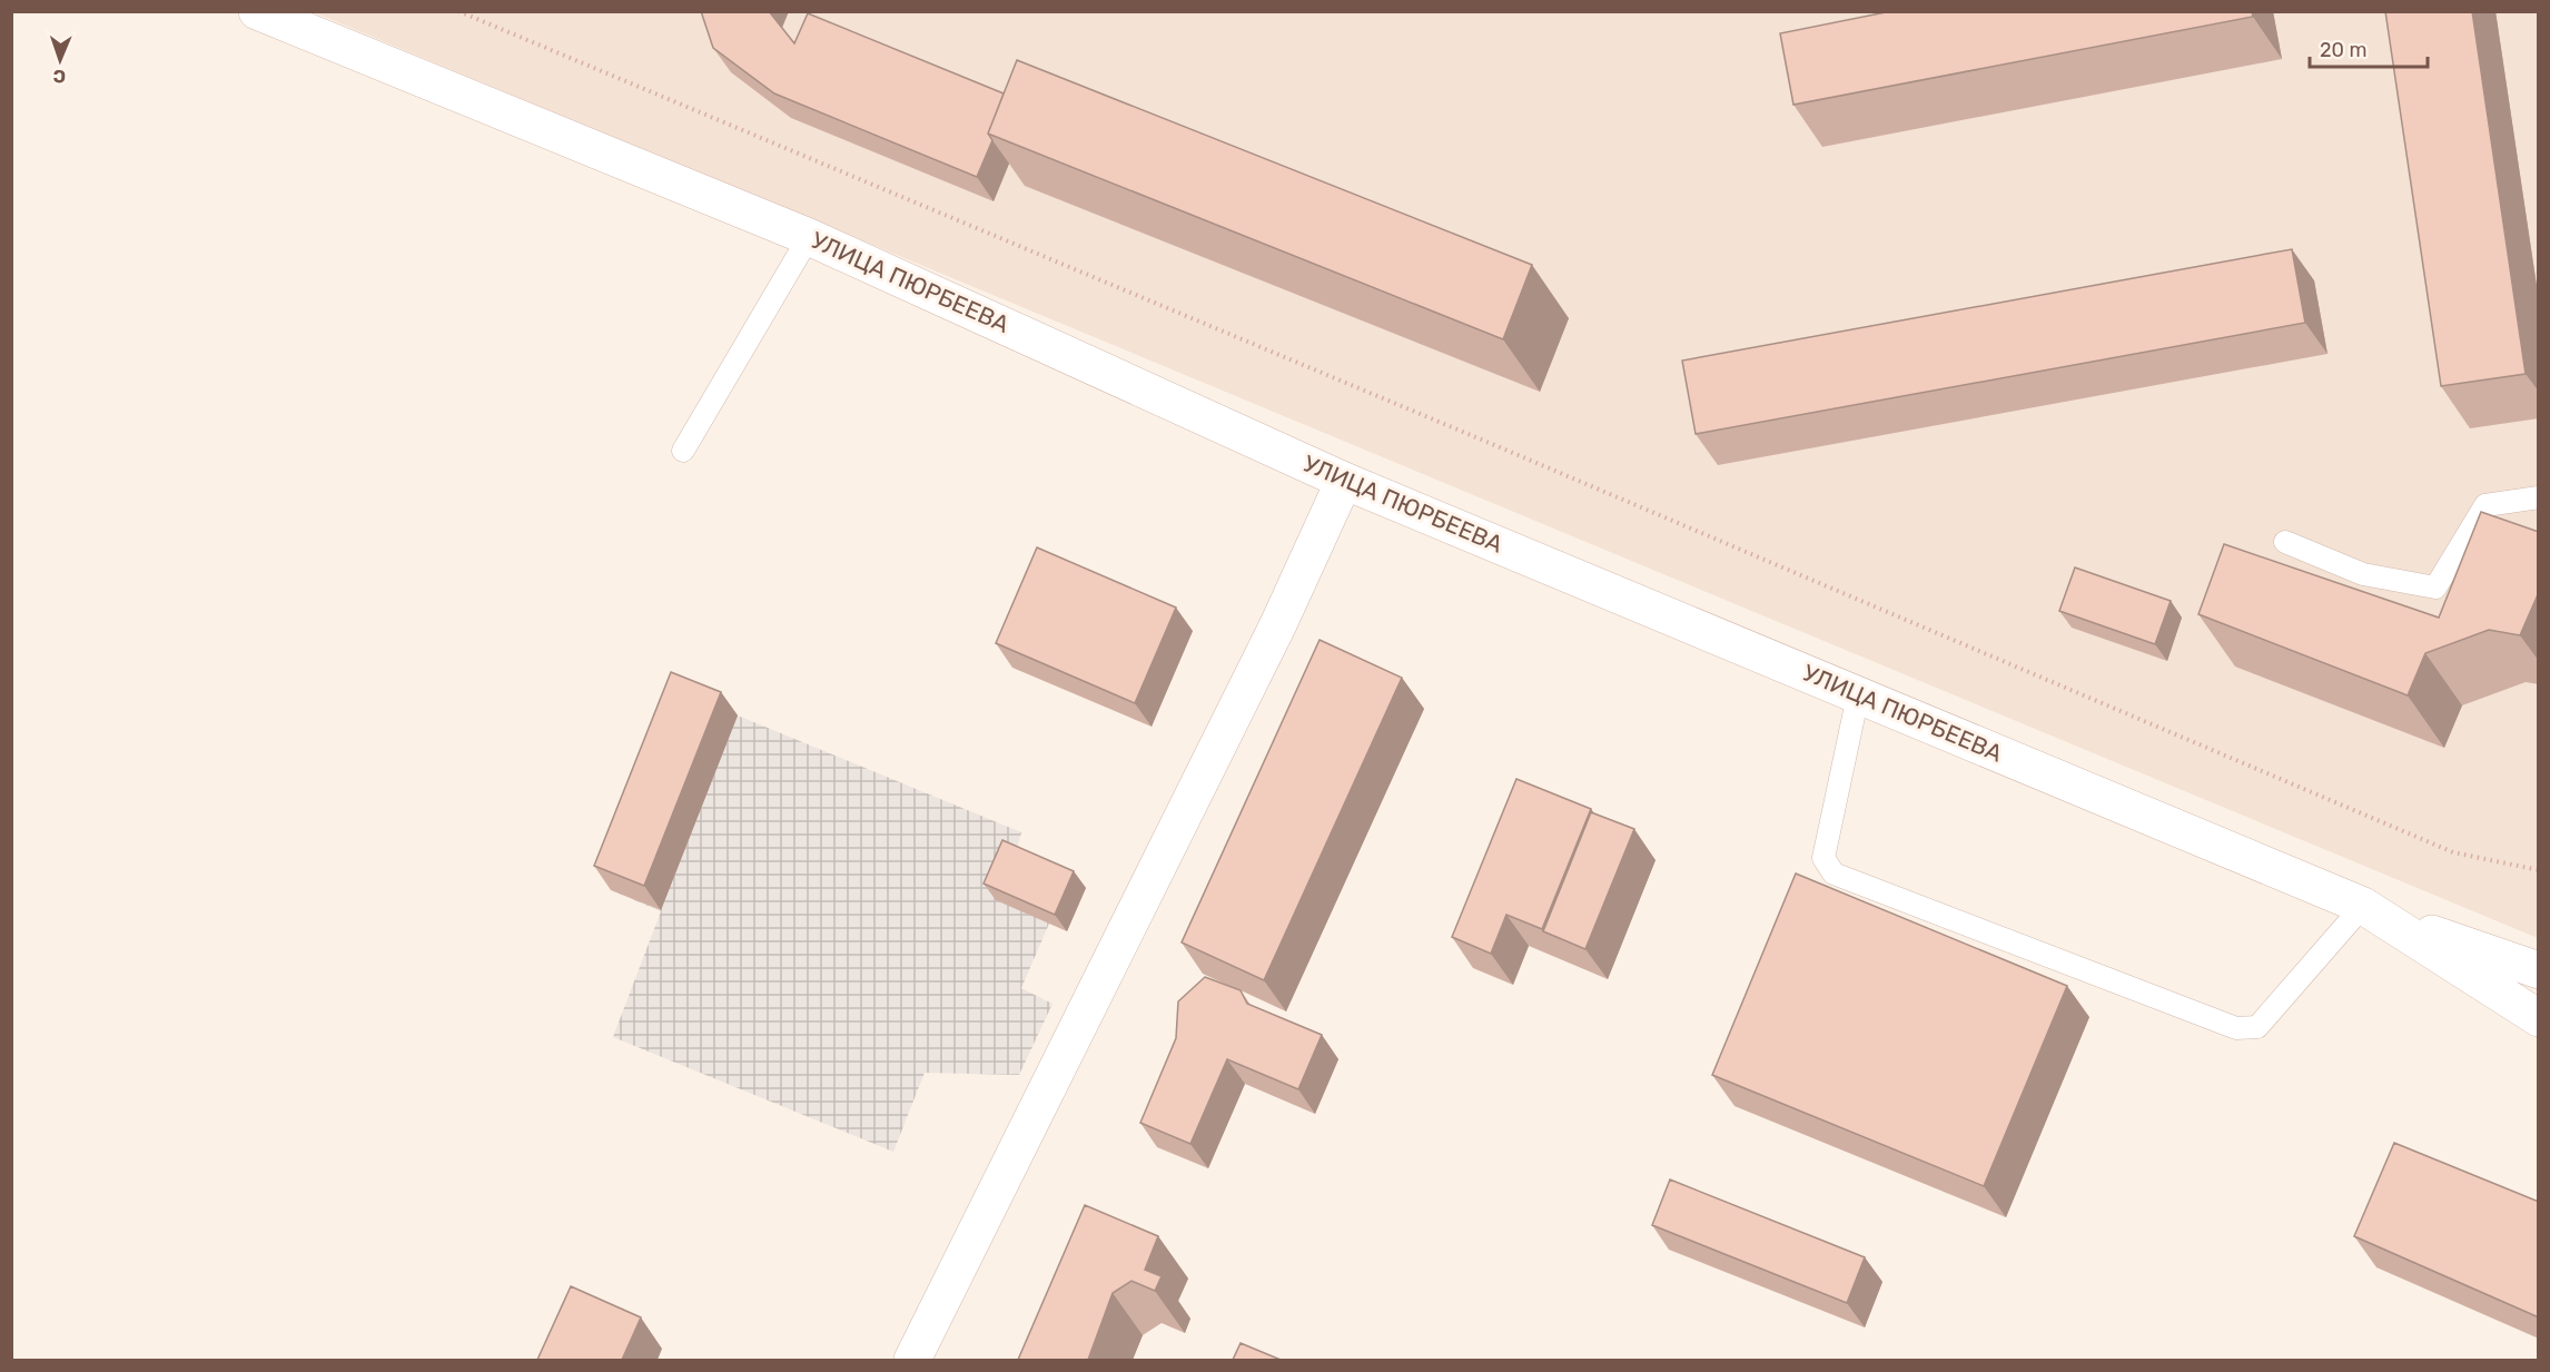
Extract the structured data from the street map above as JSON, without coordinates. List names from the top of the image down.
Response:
{
  "streets": {
    "main road": ["УЛИЦА ПЮРБЕЕВА"]
  },
  "scale_bar": "20 m",
  "north": "bottom"
}
